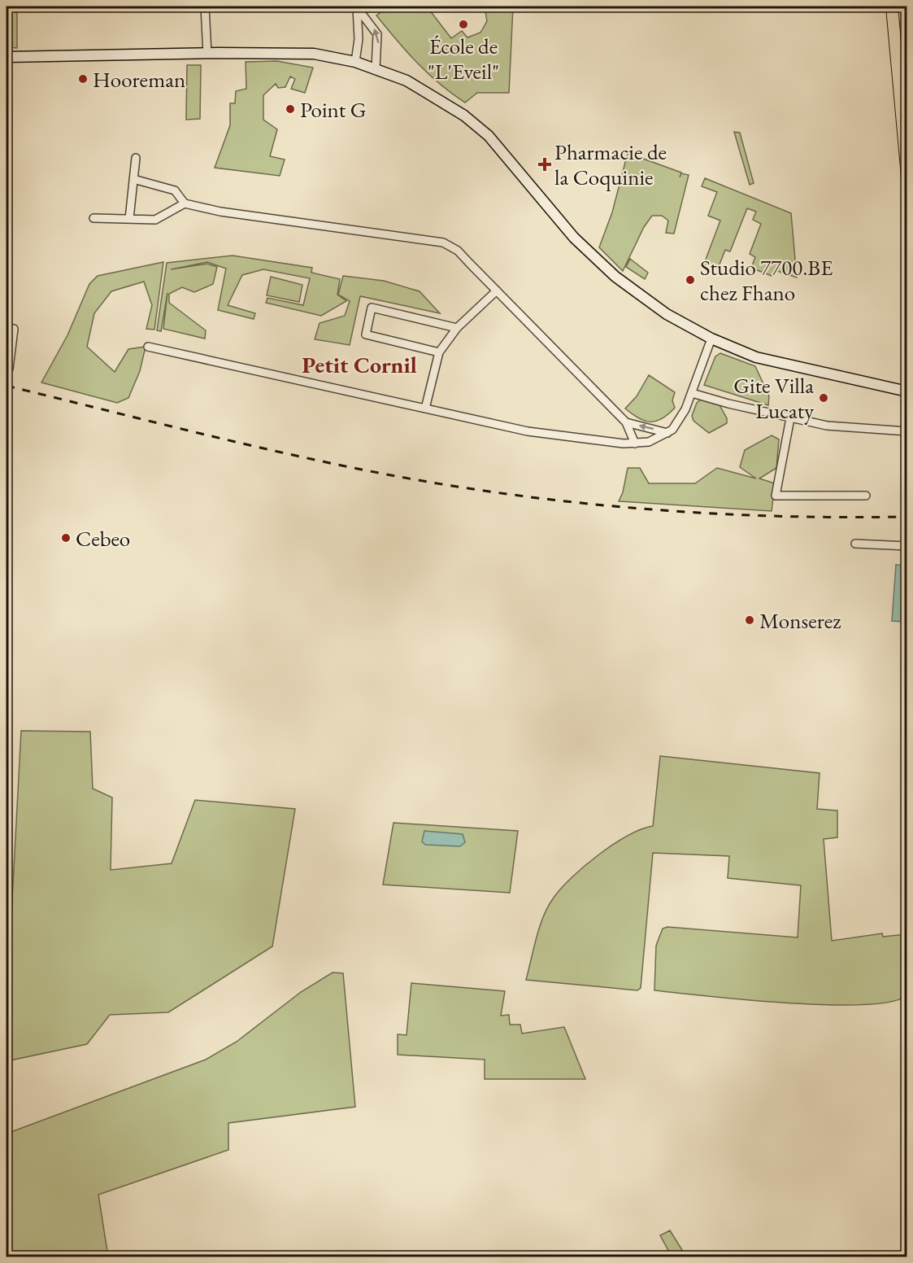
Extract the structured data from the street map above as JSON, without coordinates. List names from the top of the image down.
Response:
{
  "districts": ["Petit Cornil"],
  "places": {
    "other": [
      "École de \"L'Eveil\"",
      "Hooreman",
      "Point G",
      "Studio 7700.BE chez Fhano",
      "Gite Villa Lucaty",
      "Cebeo",
      "Monserez"
    ],
    "health": ["Pharmacie de la Coquinie"]
  }
}
